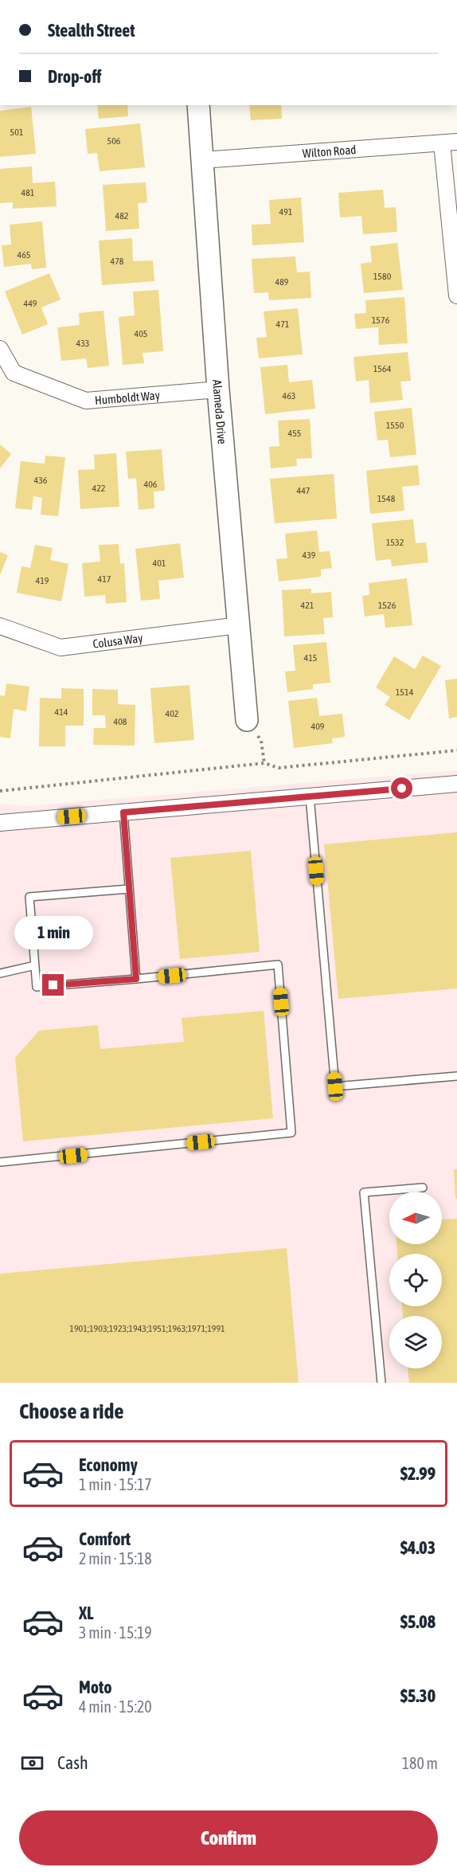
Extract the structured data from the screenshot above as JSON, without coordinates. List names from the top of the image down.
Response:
{
  "streets": {
    "street": [
      "Wilton Road",
      "Humboldt Way",
      "Alameda Drive",
      "Colusa Way"
    ]
  },
  "crossings": [
    ["Wilton Road", "Alameda Drive"],
    ["Humboldt Way", "Alameda Drive"],
    ["Alameda Drive", "Colusa Way"]
  ],
  "house_numbers": [
    "501",
    "506",
    "481",
    "491",
    "482",
    "465",
    "478",
    "1580",
    "489",
    "449",
    "1576",
    "471",
    "405",
    "433",
    "1564",
    "463",
    "1550",
    "455",
    "436",
    "406",
    "422",
    "447",
    "1548",
    "1532",
    "439",
    "401",
    "417",
    "419",
    "421",
    "1526",
    "415",
    "1514",
    "414",
    "402",
    "408",
    "409",
    "1901;1903;1923;1943;1951;1963;1971;1991"
  ],
  "north": "left",
  "page": {
    "banner": ["Stealth Street", "Drop-off"],
    "bubble": "1 min",
    "heading": "Choose a ride",
    "list": [
      {
        "name": "Economy",
        "note": "1 min · 15:17",
        "value": "$2.99"
      },
      {
        "name": "Comfort",
        "note": "2 min · 15:18",
        "value": "$4.03"
      },
      {
        "name": "XL",
        "note": "3 min · 15:19",
        "value": "$5.08"
      },
      {
        "name": "Moto",
        "note": "4 min · 15:20",
        "value": "$5.30"
      }
    ],
    "pay": ["Cash", "180 m"],
    "buttons": "Confirm"
  }
}
